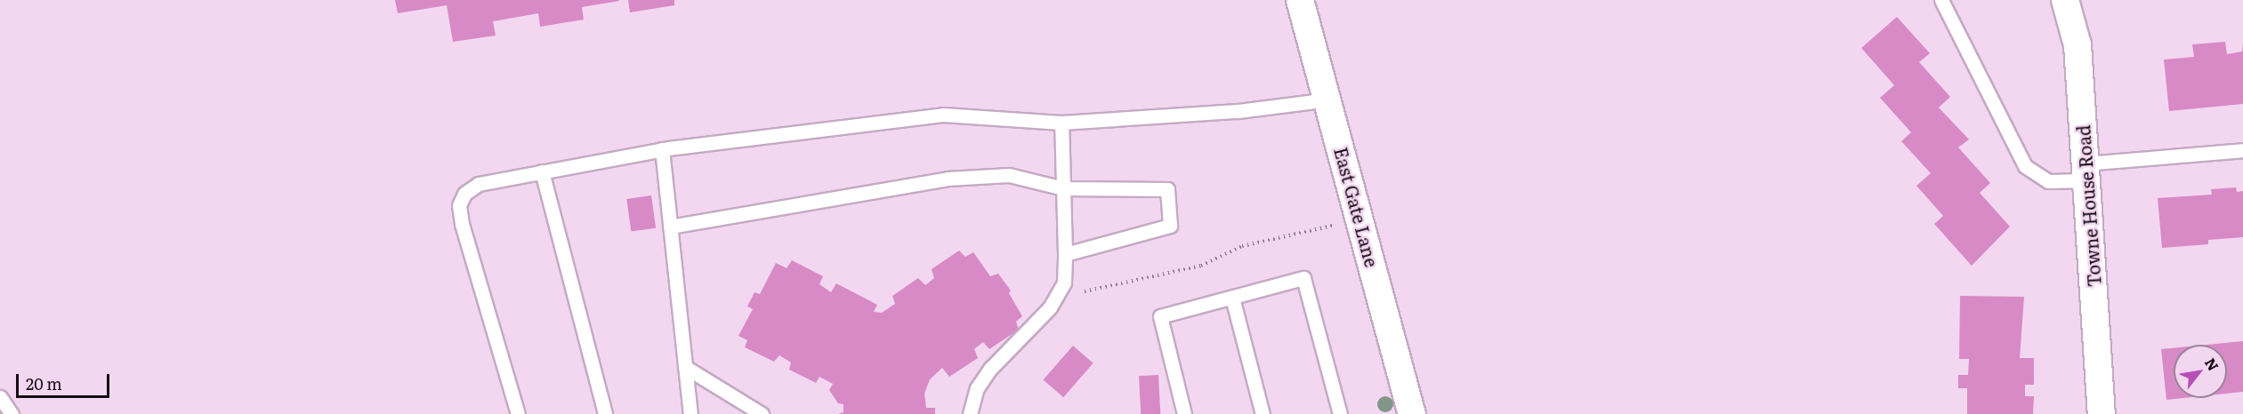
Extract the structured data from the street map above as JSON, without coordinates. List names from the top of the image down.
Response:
{
  "streets": {
    "street": ["Towne House Road", "East Gate Lane"]
  },
  "scale_bar": "20 m",
  "north": "top right"
}
